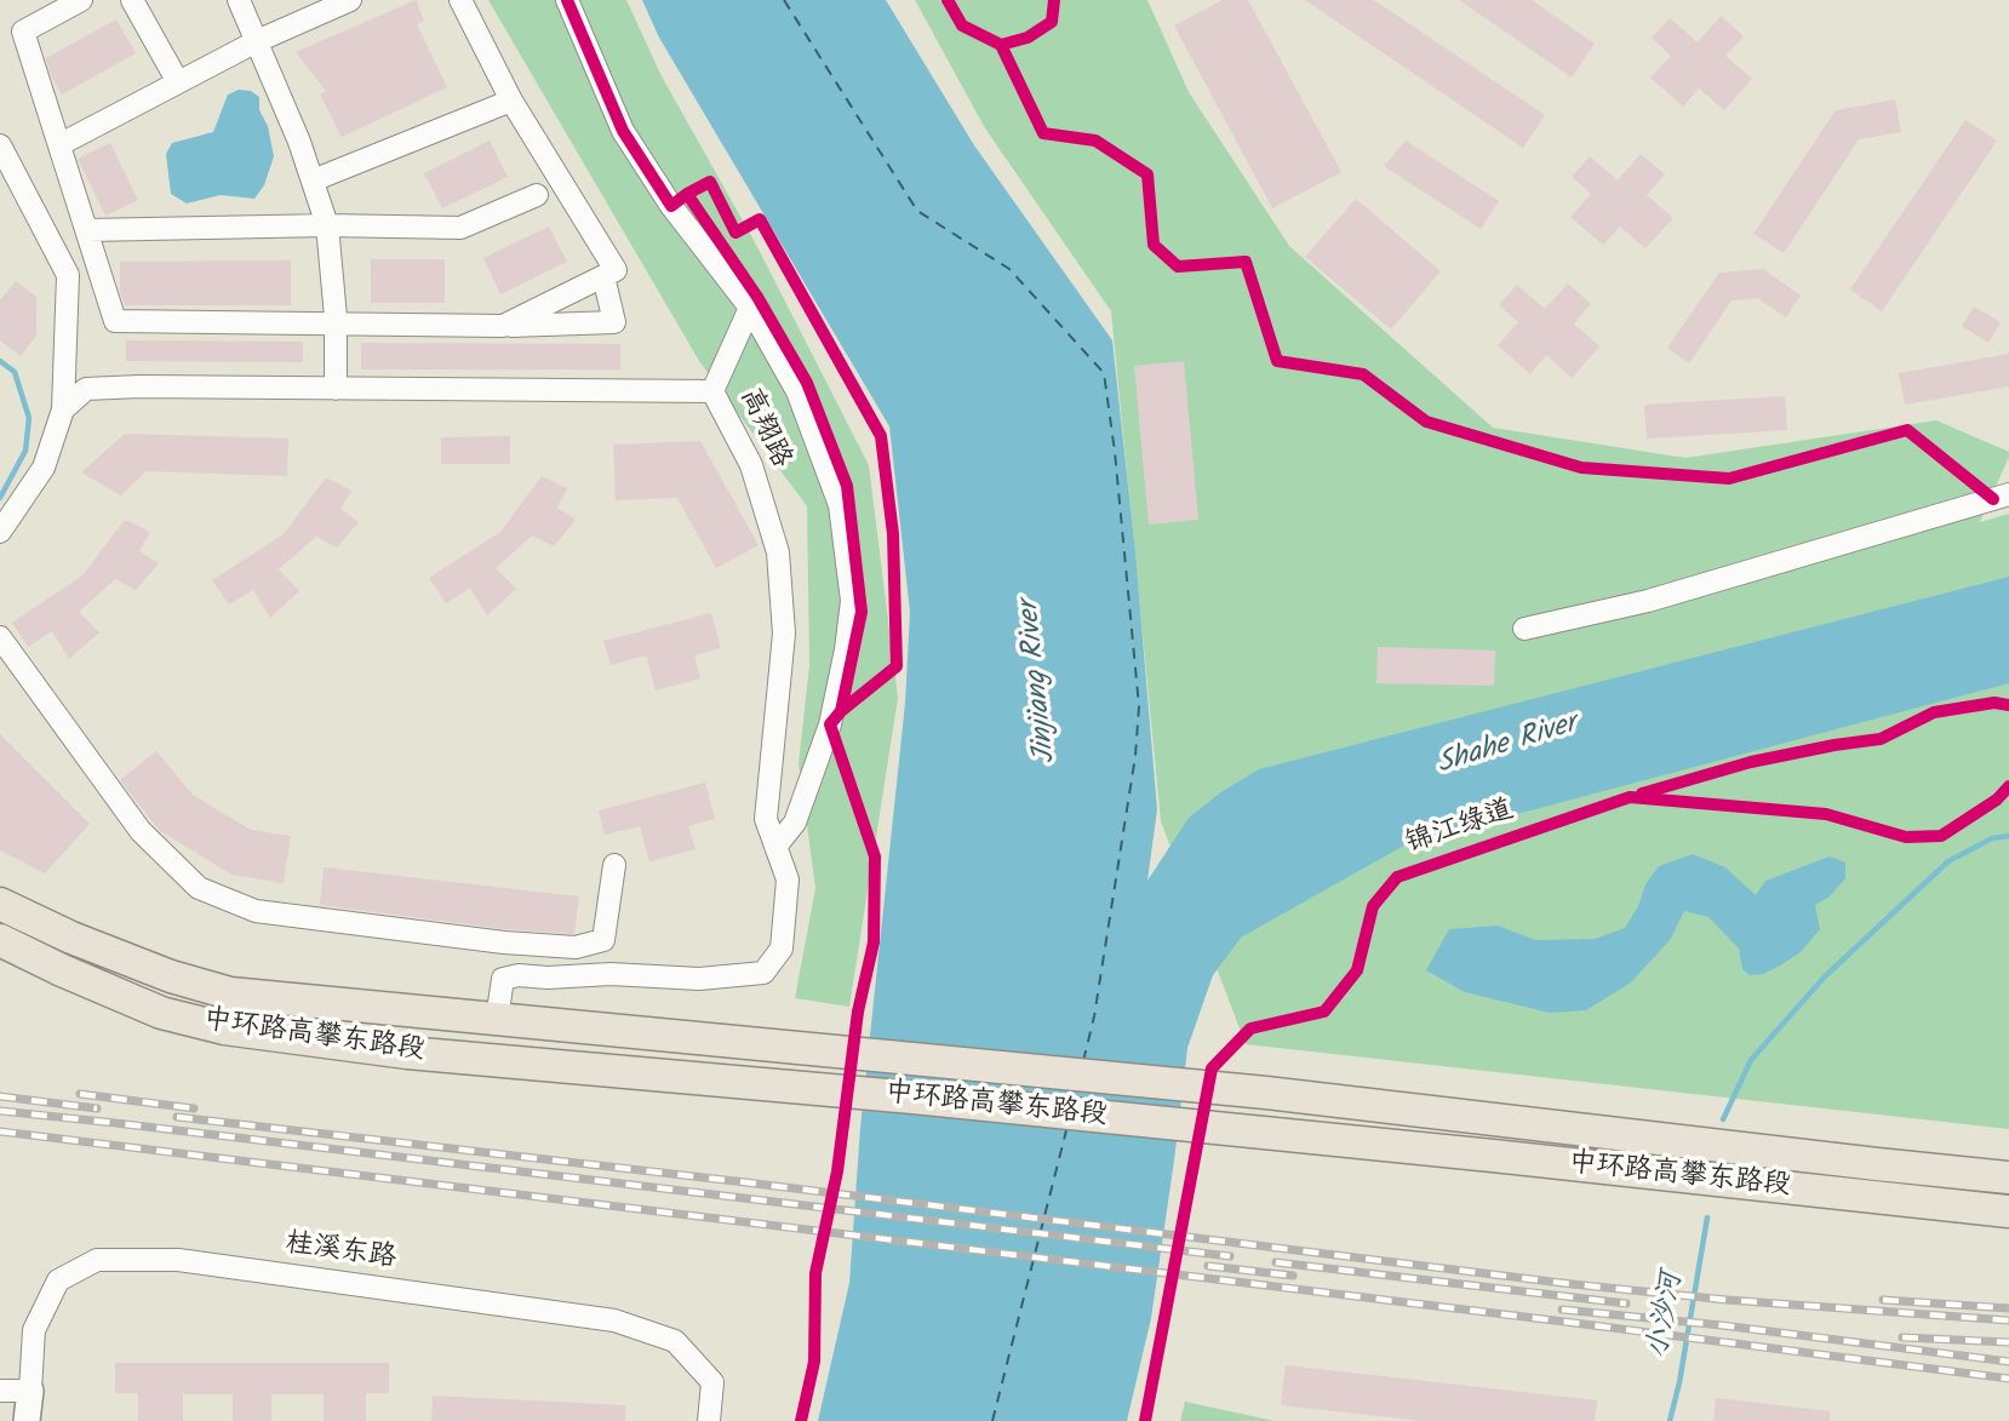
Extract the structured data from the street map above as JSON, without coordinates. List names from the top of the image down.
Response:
{
  "streets": {
    "main road": ["中环路高攀东路段"],
    "street": ["高翔路", "桂溪东路"],
    "cycle path": ["锦江绿道"]
  },
  "crossings": [
    ["高翔路", "中环路高攀东路段"]
  ],
  "water": ["Jinjiang River", "Shahe River", "小沙河"]
}
